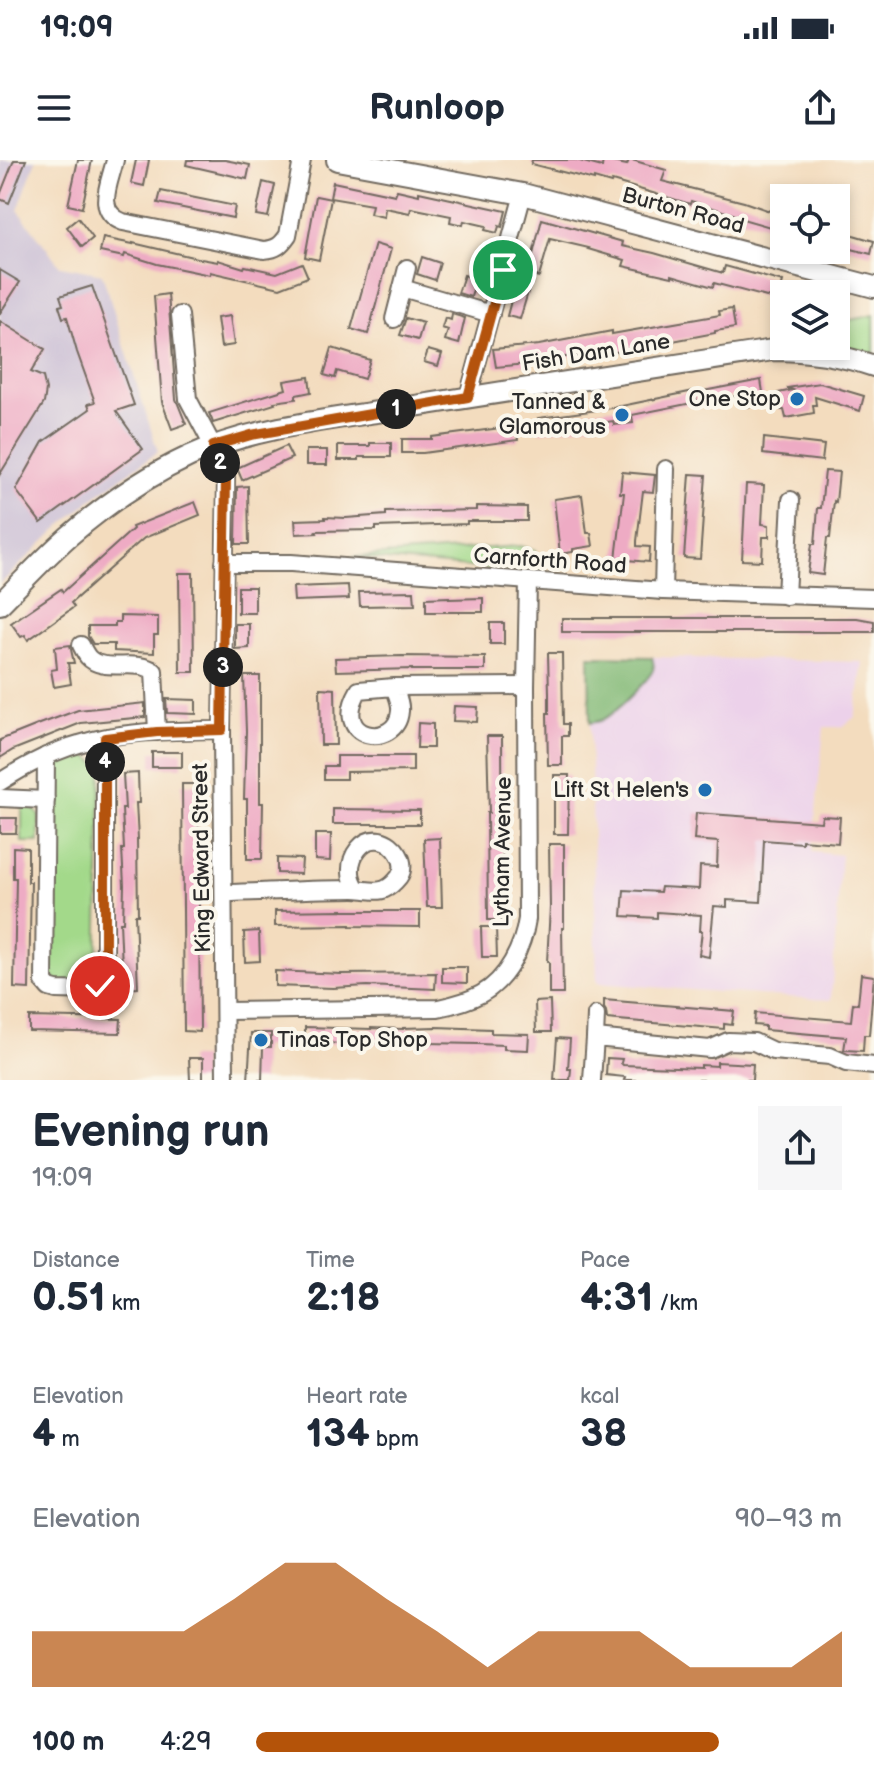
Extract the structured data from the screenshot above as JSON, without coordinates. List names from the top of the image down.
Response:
{
  "streets": {
    "street": [
      "Burton Road",
      "Fish Dam Lane",
      "Carnforth Road",
      "Lytham Avenue",
      "King Edward Street"
    ]
  },
  "crossings": [
    ["Fish Dam Lane", "King Edward Street"],
    ["Carnforth Road", "Lytham Avenue"],
    ["Carnforth Road", "King Edward Street"],
    ["Lytham Avenue", "King Edward Street"]
  ],
  "places": [
    "One Stop",
    "Tanned & Glamorous",
    "Lift St Helen's",
    "Tinas Top Shop"
  ],
  "page": {
    "status": "19:09",
    "header": "Runloop",
    "pins": [
      "1",
      "2",
      "3",
      "4"
    ],
    "heading": ["Evening run", "19:09"],
    "stats": [
      ["Distance", "0.51 km"],
      ["Time", "2:18"],
      ["Pace", "4:31 /km"],
      ["Elevation", "4 m"],
      ["Heart rate", "134 bpm"],
      ["kcal", "38"]
    ],
    "chart": ["Elevation", "90–93 m"],
    "list": [
      {
        "name": "100 m",
        "note": "4:29"
      }
    ]
  }
}
